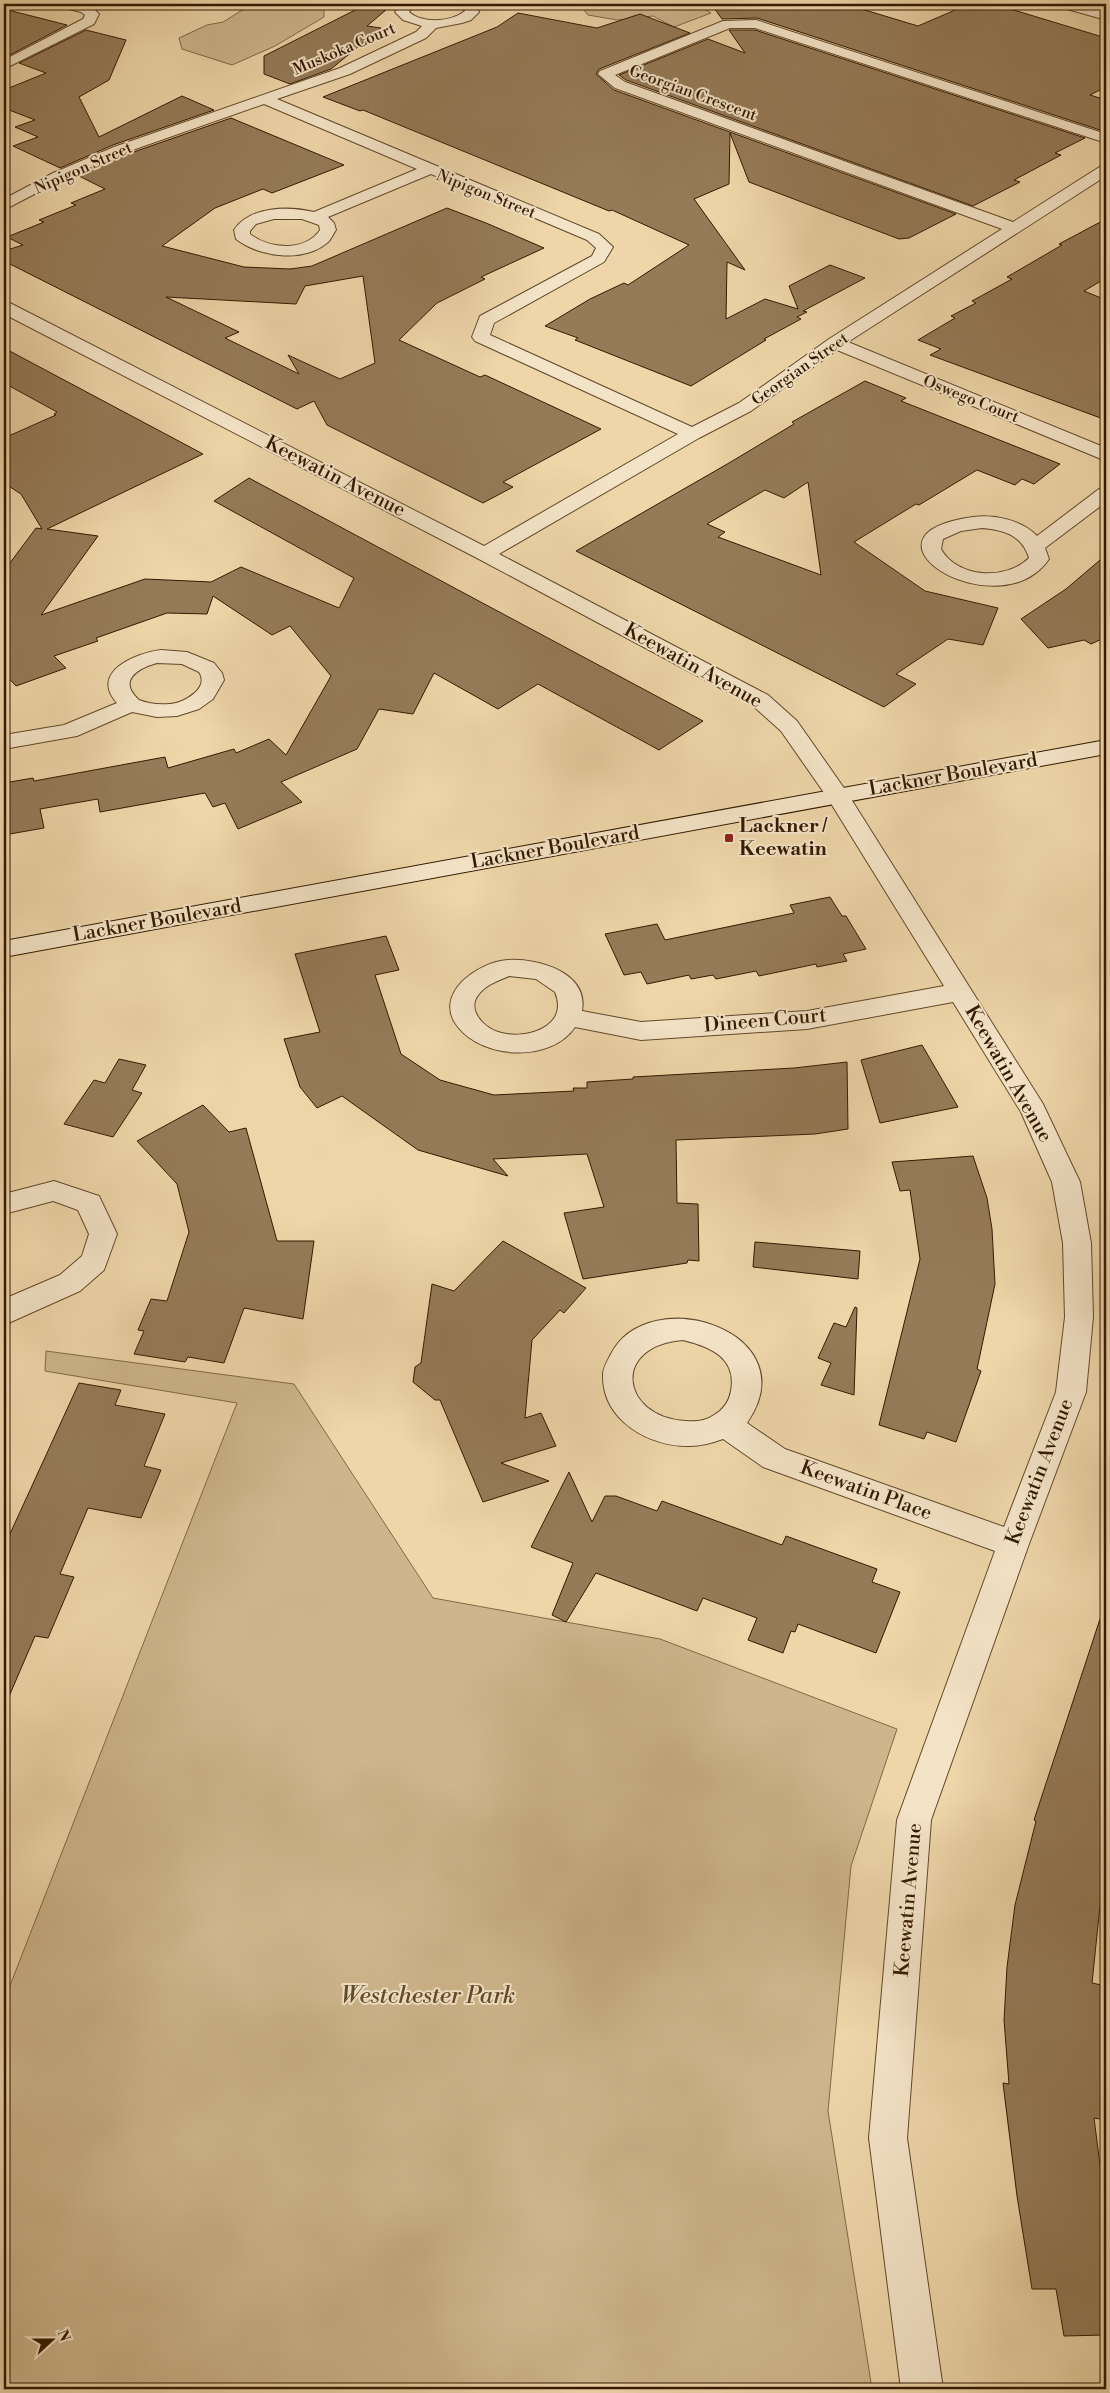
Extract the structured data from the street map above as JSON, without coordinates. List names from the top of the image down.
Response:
{
  "streets": {
    "street": [
      "Muskoka Court",
      "Georgian Crescent",
      "Nipigon Street",
      "Georgian Street",
      "Oswego Court",
      "Keewatin Avenue",
      "Lackner Boulevard",
      "Dineen Court",
      "Keewatin Place"
    ]
  },
  "crossings": [
    ["Muskoka Court", "Nipigon Street"],
    ["Georgian Crescent", "Georgian Street"],
    ["Nipigon Street", "Georgian Street"],
    ["Georgian Street", "Oswego Court"],
    ["Georgian Street", "Keewatin Avenue"],
    ["Keewatin Avenue", "Lackner Boulevard"],
    ["Keewatin Avenue", "Dineen Court"],
    ["Keewatin Avenue", "Keewatin Place"]
  ],
  "parks": ["Westchester Park"],
  "places": {
    "transit": ["Lackner / Keewatin"]
  },
  "north": "right"
}
